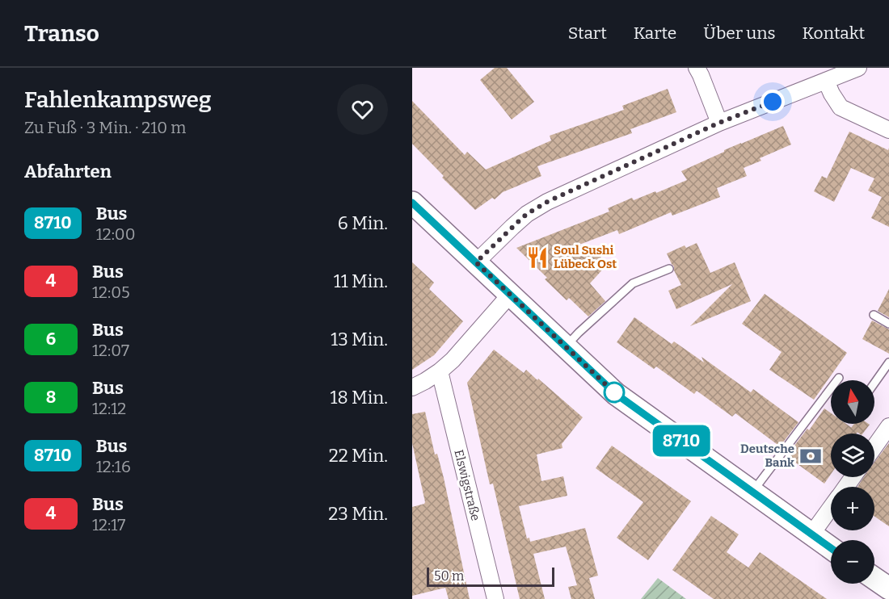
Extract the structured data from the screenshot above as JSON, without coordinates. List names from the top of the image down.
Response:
{
  "streets": {
    "street": ["Elswigstraße"]
  },
  "places": {
    "restaurant": ["Soul Sushi Lübeck Ost"],
    "bank": ["Deutsche Bank"]
  },
  "lines": ["bus line 8710"],
  "scale_bar": "50 m",
  "north": "top",
  "page": {
    "header": "Transo",
    "nav": [
      "Start",
      "Karte",
      "Über uns",
      "Kontakt"
    ],
    "heading": [
      ["Fahlenkampsweg", "Zu Fuß · 3 Min. · 210 m"],
      "Abfahrten"
    ],
    "on_map": "8710",
    "list": [
      {
        "mark": "8710",
        "name": "Bus",
        "note": "12:00",
        "value": "6 Min."
      },
      {
        "mark": "4",
        "name": "Bus",
        "note": "12:05",
        "value": "11 Min."
      },
      {
        "mark": "6",
        "name": "Bus",
        "note": "12:07",
        "value": "13 Min."
      },
      {
        "mark": "8",
        "name": "Bus",
        "note": "12:12",
        "value": "18 Min."
      },
      {
        "mark": "8710",
        "name": "Bus",
        "note": "12:16",
        "value": "22 Min."
      },
      {
        "mark": "4",
        "name": "Bus",
        "note": "12:17",
        "value": "23 Min."
      }
    ],
    "map_buttons": ["+", "−"],
    "scale": "50 m"
  }
}
